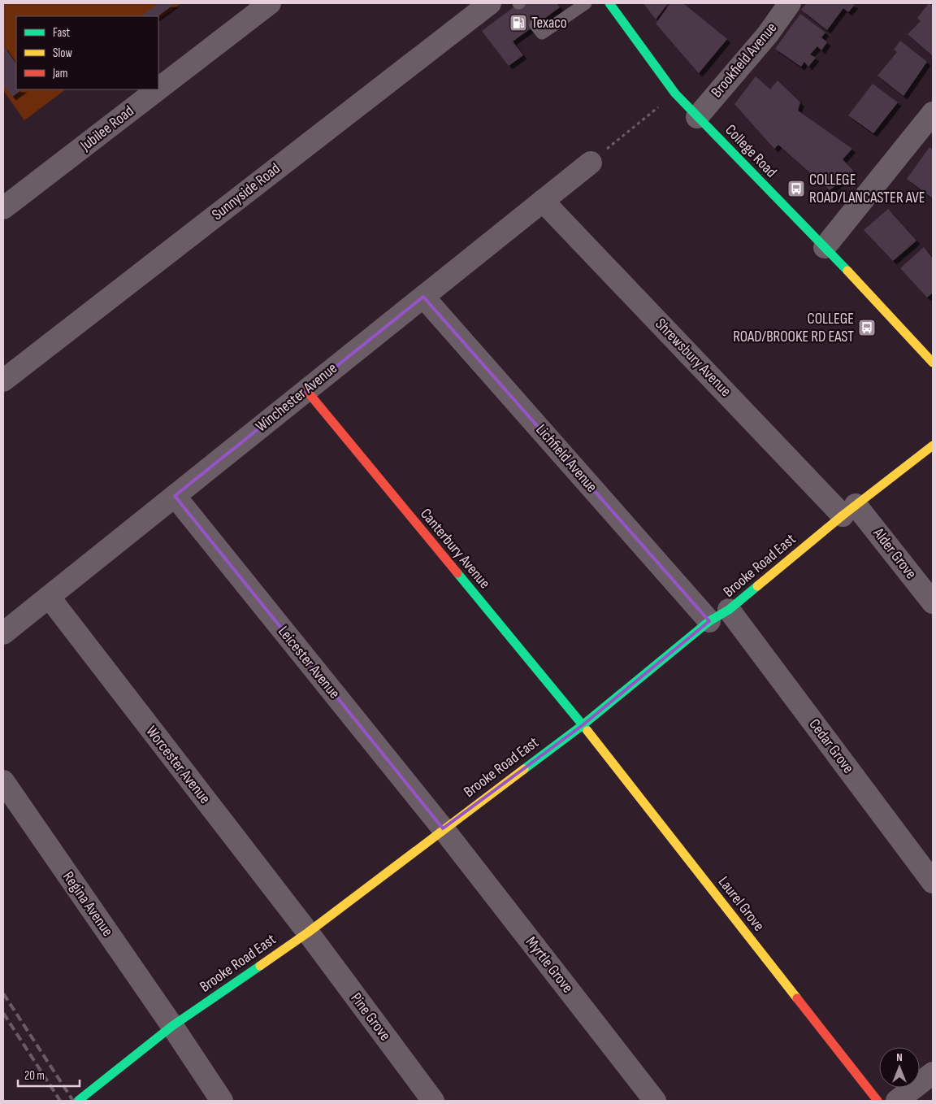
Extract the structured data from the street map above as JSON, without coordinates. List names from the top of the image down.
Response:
{
  "streets": {
    "street": [
      "Brookfield Avenue",
      "Jubilee Road",
      "College Road",
      "Sunnyside Road",
      "Shrewsbury Avenue",
      "Winchester Avenue",
      "Lichfield Avenue",
      "Canterbury Avenue",
      "Alder Grove",
      "Brooke Road East",
      "Leicester Avenue",
      "Cedar Grove",
      "Worcester Avenue",
      "Regina Avenue",
      "Laurel Grove",
      "Myrtle Grove",
      "Pine Grove"
    ]
  },
  "crossings": [
    ["Brookfield Avenue", "College Road"],
    ["Shrewsbury Avenue", "Winchester Avenue"],
    ["Shrewsbury Avenue", "Alder Grove"],
    ["Shrewsbury Avenue", "Brooke Road East"],
    ["Winchester Avenue", "Lichfield Avenue"],
    ["Winchester Avenue", "Canterbury Avenue"],
    ["Winchester Avenue", "Leicester Avenue"],
    ["Winchester Avenue", "Worcester Avenue"],
    ["Lichfield Avenue", "Brooke Road East"],
    ["Canterbury Avenue", "Brooke Road East"],
    ["Canterbury Avenue", "Laurel Grove"],
    ["Alder Grove", "Brooke Road East"],
    ["Brooke Road East", "Leicester Avenue"],
    ["Brooke Road East", "Cedar Grove"],
    ["Brooke Road East", "Worcester Avenue"],
    ["Brooke Road East", "Regina Avenue"],
    ["Brooke Road East", "Laurel Grove"],
    ["Brooke Road East", "Myrtle Grove"],
    ["Brooke Road East", "Pine Grove"],
    ["Leicester Avenue", "Myrtle Grove"],
    ["Worcester Avenue", "Pine Grove"]
  ],
  "places": {
    "fuel station": ["Texaco"],
    "bus stop": ["COLLEGE ROAD/LANCASTER AVE", "COLLEGE ROAD/BROOKE RD EAST"]
  },
  "legend": ["Fast", "Slow", "Jam"],
  "scale_bar": "20 m",
  "north": "top"
}
